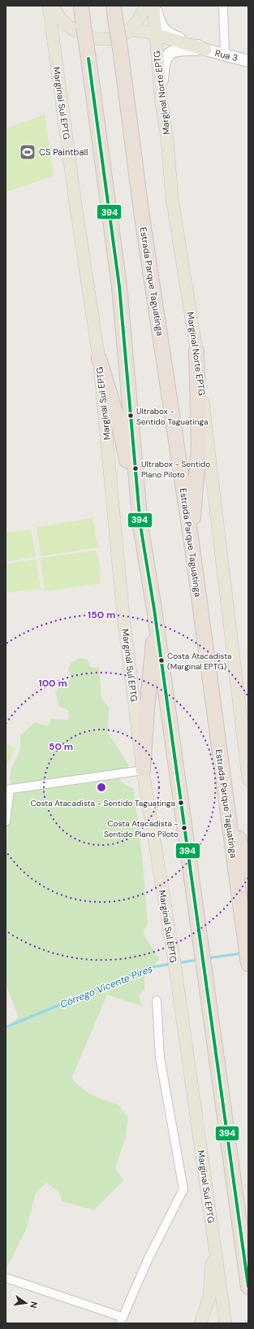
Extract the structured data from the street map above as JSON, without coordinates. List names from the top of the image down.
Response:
{
  "streets": {
    "highway": ["Estrada Parque Taguatinga"],
    "main road": ["Rua 3", "Marginal Norte EPTG", "Marginal Sul EPTG"]
  },
  "water": ["Córrego Vicente Pires"],
  "places": {
    "sports": ["CS Paintball"],
    "other": [
      "Ultrabox - Sentido Taguatinga",
      "Ultrabox - Sentido Plano Piloto",
      "Costa Atacadista (Marginal EPTG)",
      "Costa Atacadista - Sentido Taguatinga",
      "Costa Atacadista - Sentido Plano Piloto"
    ]
  },
  "lines": ["transit line 394"],
  "north": "right",
  "rings": ["150 m", "100 m", "50 m"]
}
